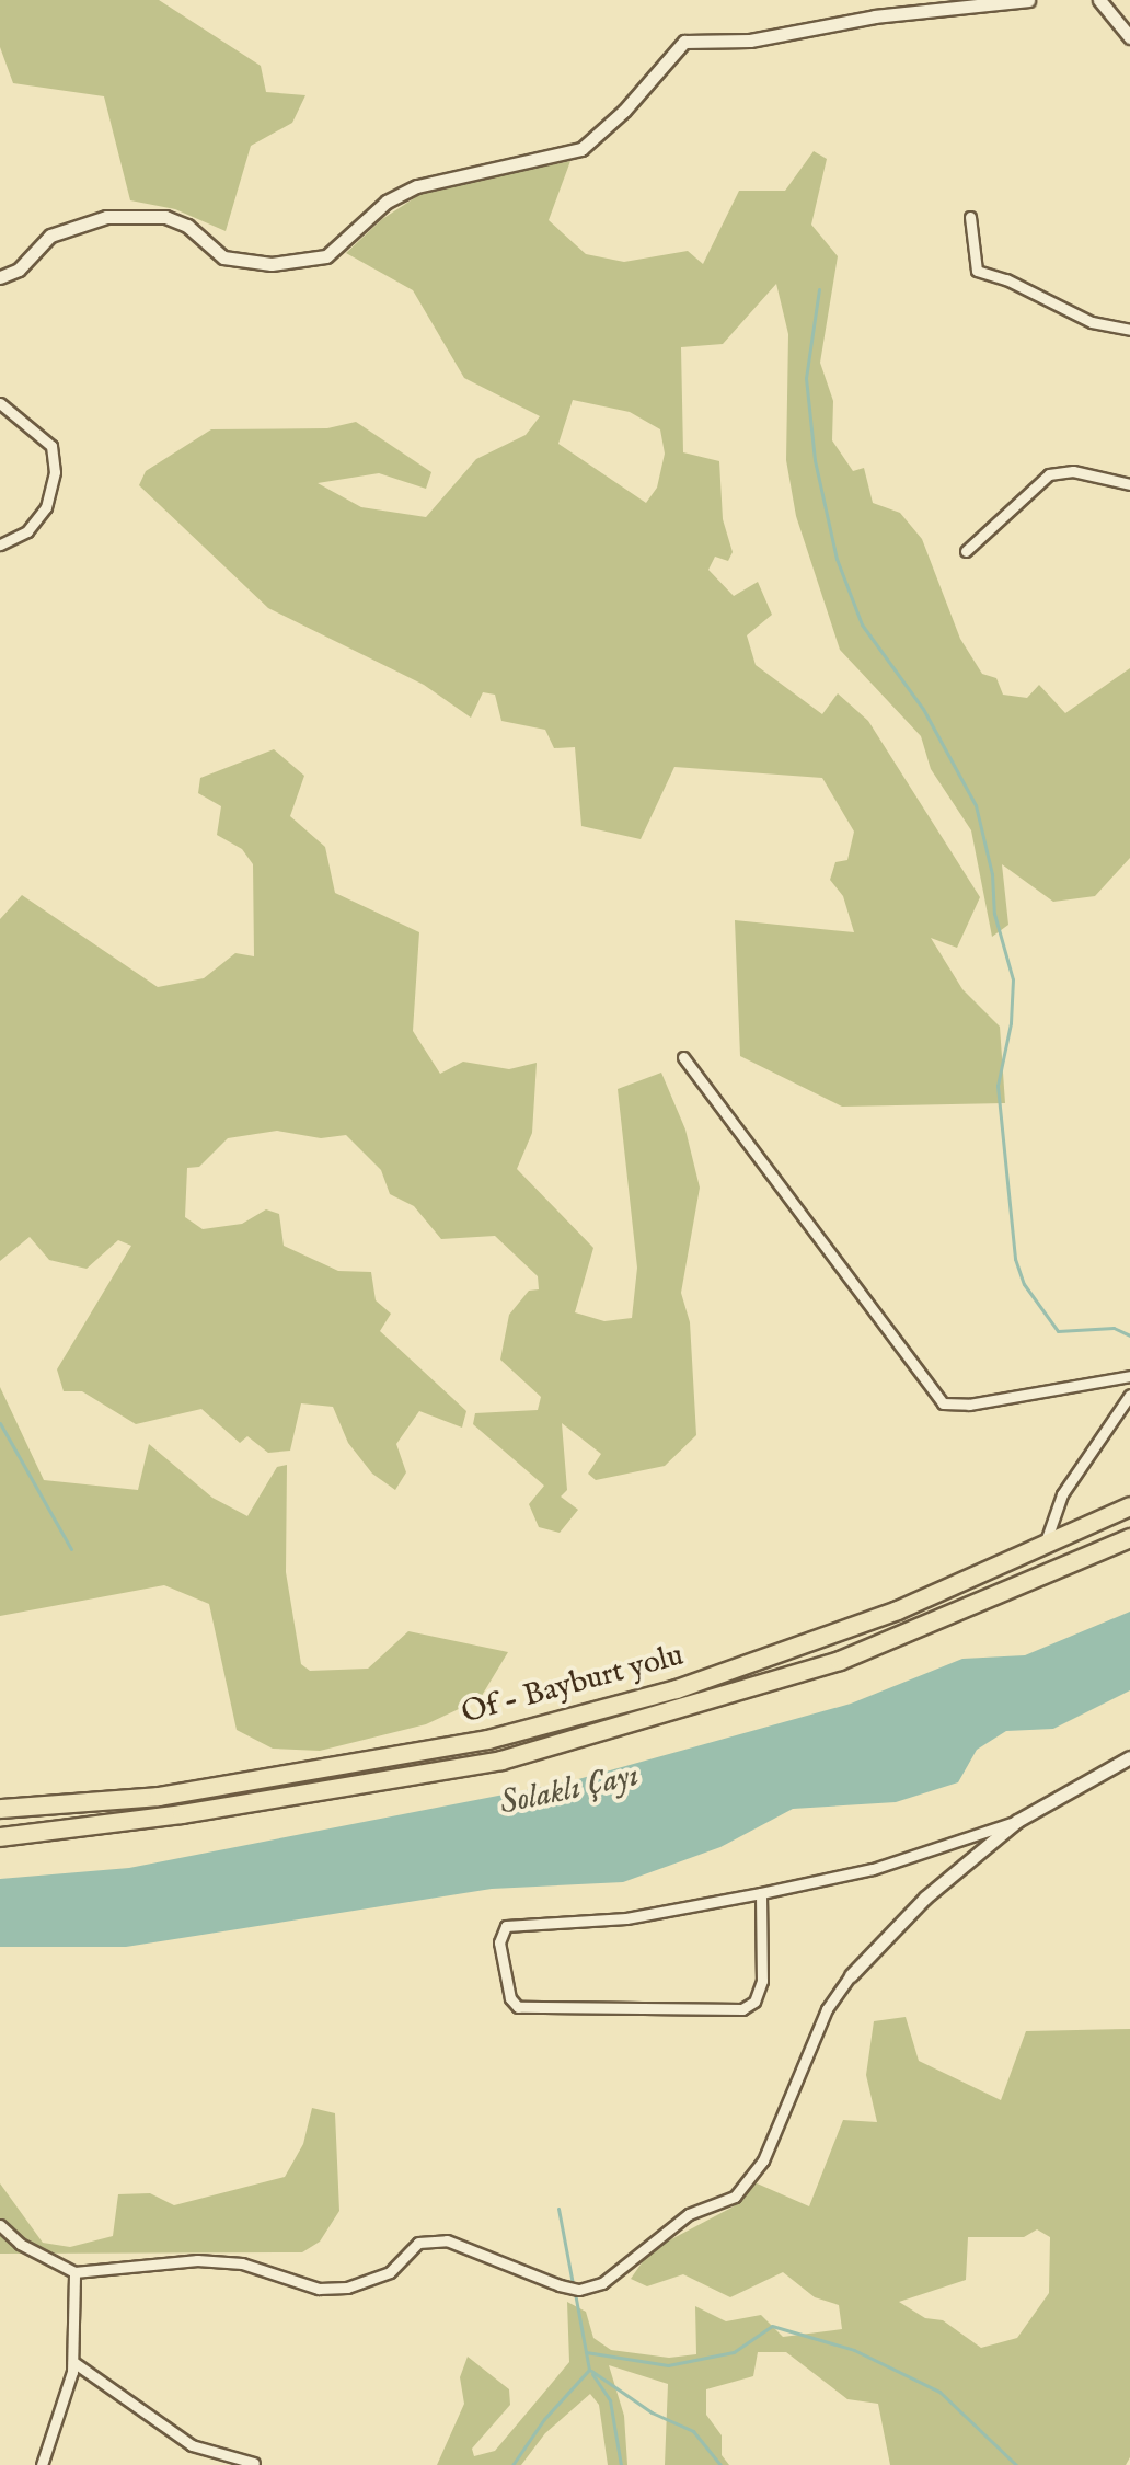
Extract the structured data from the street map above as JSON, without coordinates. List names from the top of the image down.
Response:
{
  "streets": {
    "highway": ["Of - Bayburt yolu"]
  },
  "water": ["Solaklı Çayı"]
}
